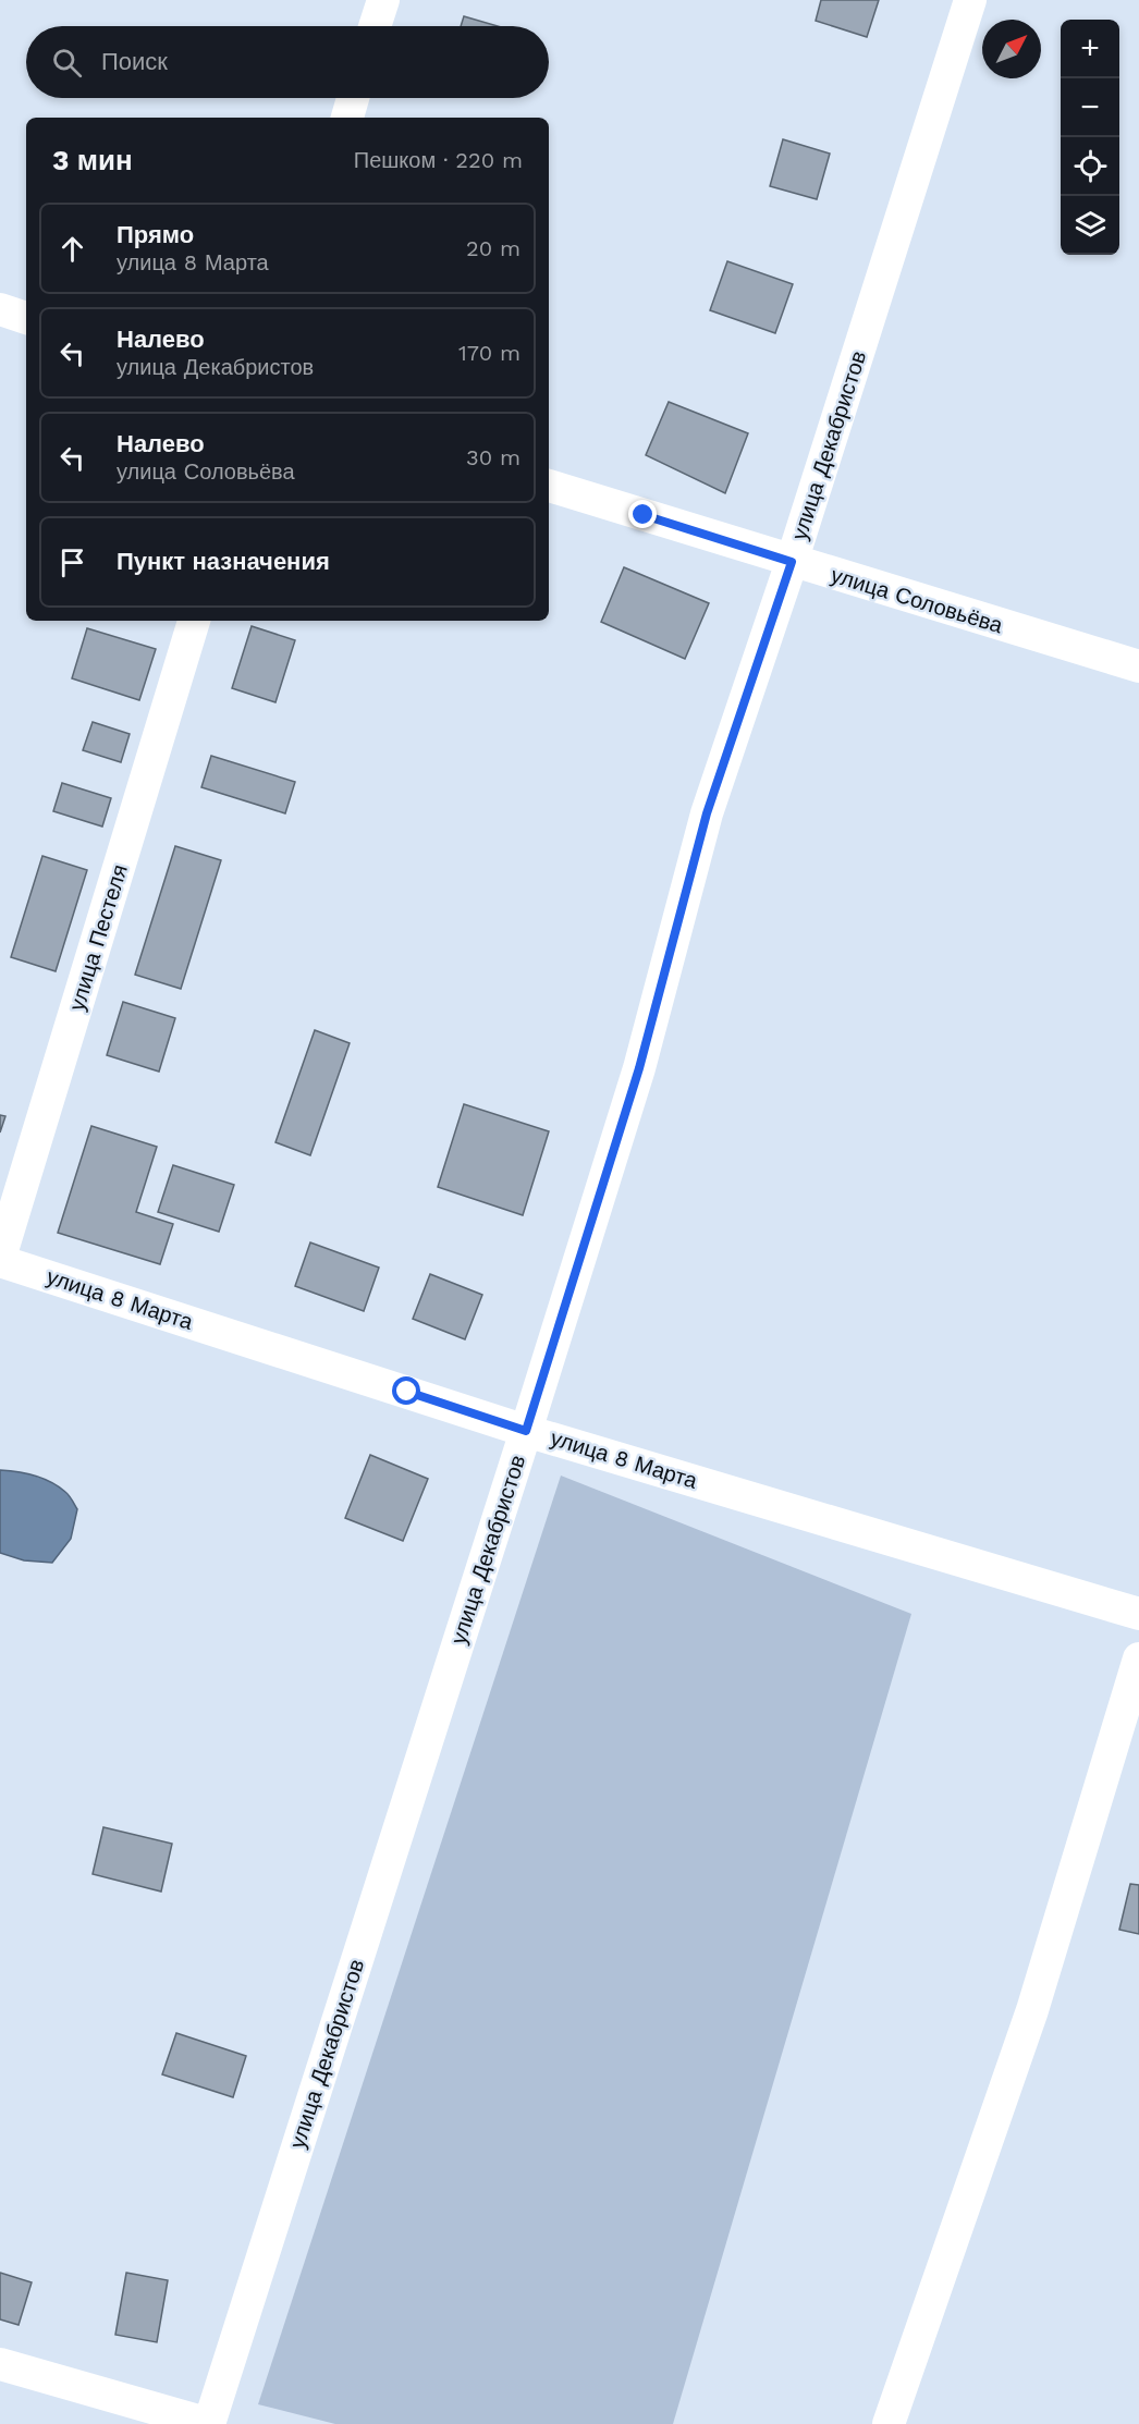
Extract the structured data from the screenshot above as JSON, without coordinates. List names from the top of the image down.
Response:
{
  "streets": {
    "street": [
      "улица Декабристов",
      "улица Соловьёва",
      "улица Пестеля",
      "улица 8 Марта"
    ]
  },
  "crossings": [
    ["улица Декабристов", "улица Соловьёва"],
    ["улица Декабристов", "улица 8 Марта"],
    ["улица Пестеля", "улица 8 Марта"]
  ],
  "north": "top right",
  "page": {
    "map_buttons": ["+", "−"],
    "search": "Поиск",
    "heading": ["3 мин", "Пешком · 220 m"],
    "list": [
      ["Прямо", "улица 8 Марта", "20 m"],
      ["Налево", "улица Декабристов", "170 m"],
      ["Налево", "улица Соловьёва", "30 m"],
      "Пункт назначения"
    ]
  }
}
